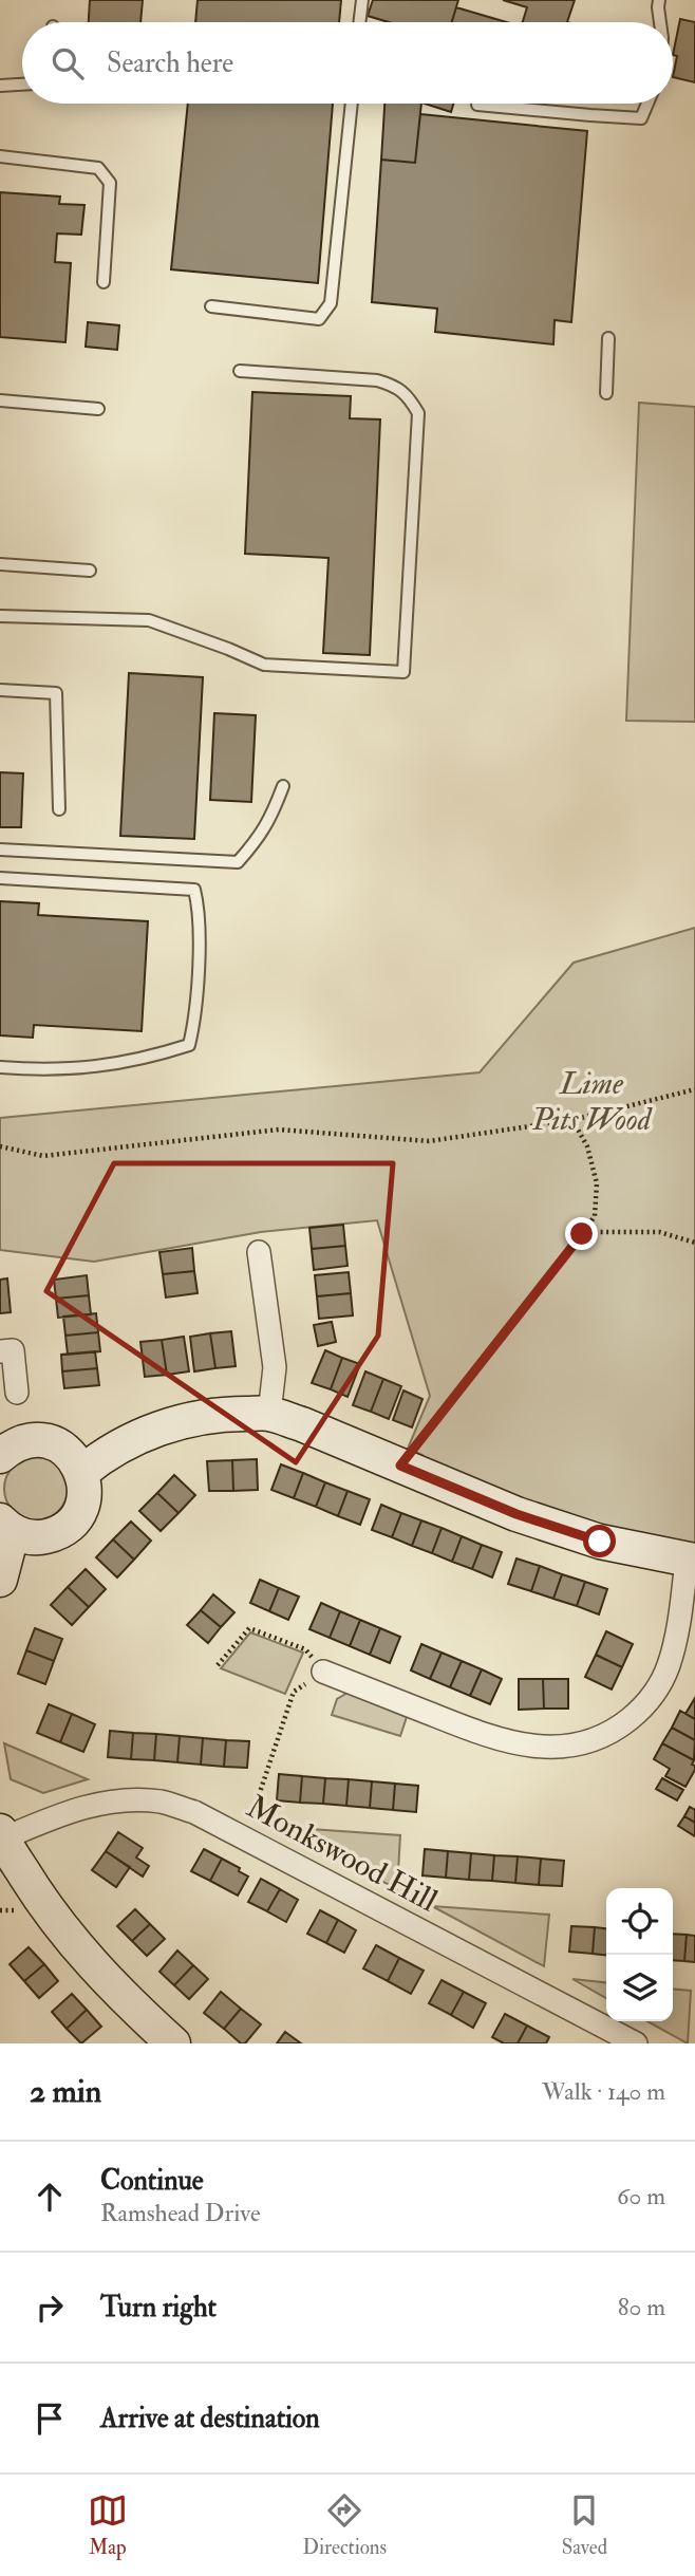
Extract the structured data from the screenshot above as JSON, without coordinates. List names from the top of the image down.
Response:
{
  "streets": {
    "street": ["Monkswood Hill"]
  },
  "parks": ["Lime Pits Wood"],
  "page": {
    "search": "Search here",
    "heading": ["2 min", "Walk · 140 m"],
    "list": [
      ["Continue", "Ramshead Drive", "60 m"],
      ["Turn right", "80 m"],
      "Arrive at destination"
    ],
    "nav": ["Map", "Directions", "Saved"]
  }
}
